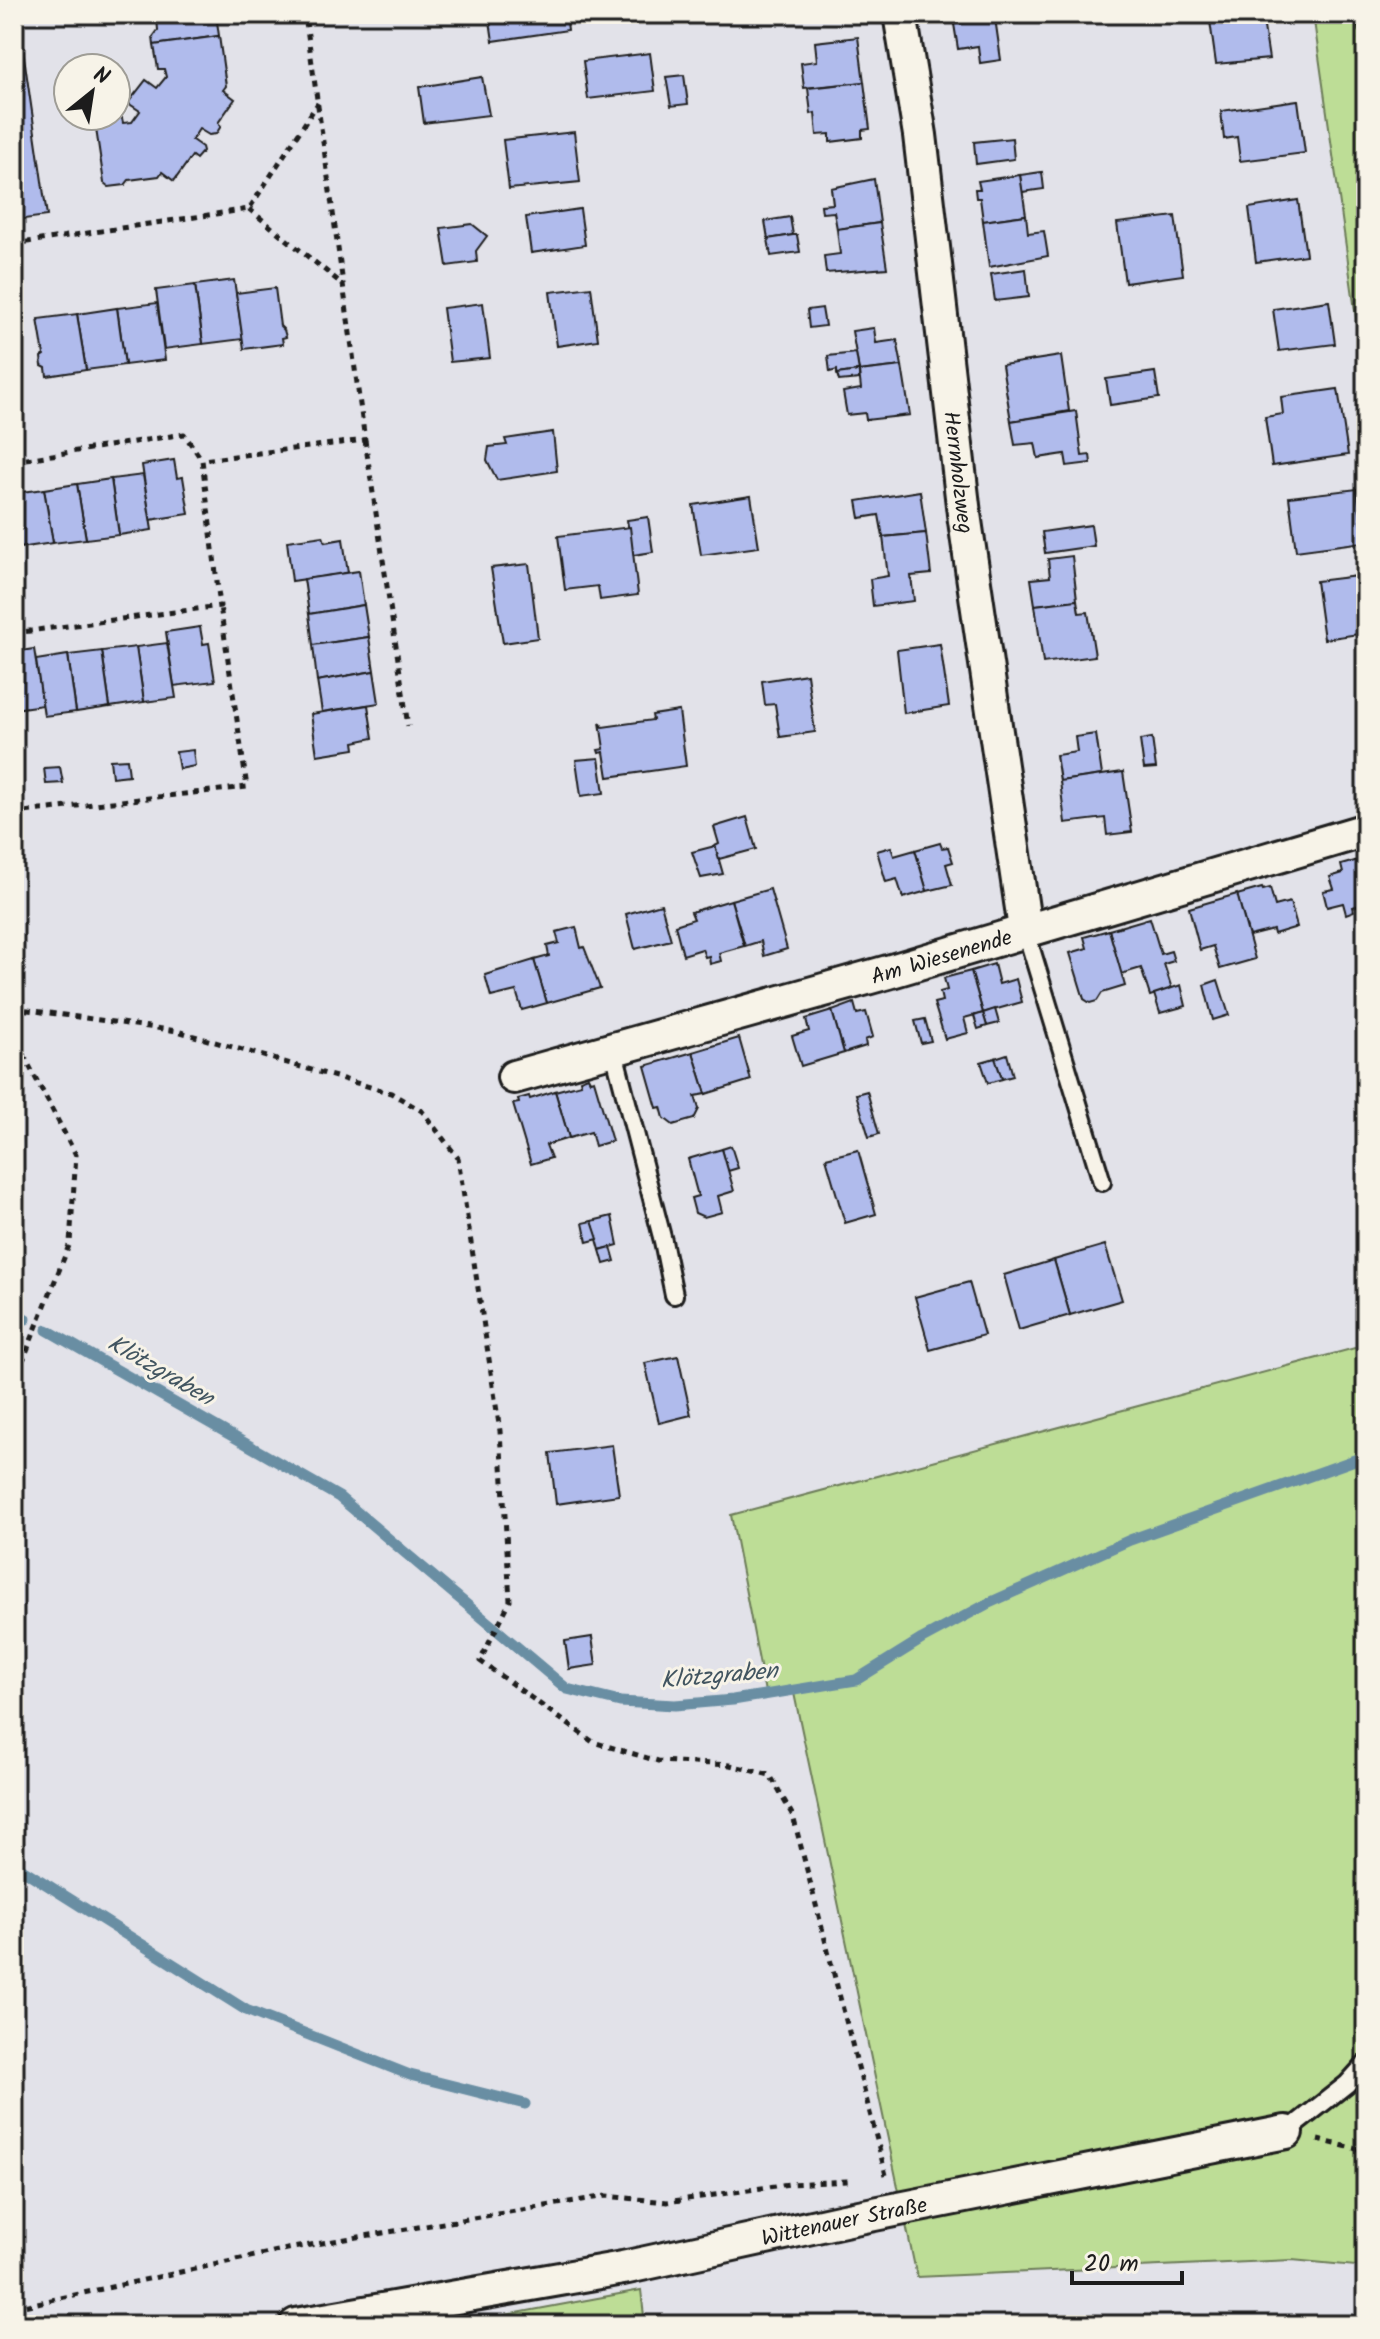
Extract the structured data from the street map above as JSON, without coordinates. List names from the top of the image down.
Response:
{
  "streets": {
    "street": ["Herrnholzweg", "Am Wiesenende", "Wittenauer Straße"]
  },
  "crossings": [
    ["Herrnholzweg", "Am Wiesenende"]
  ],
  "water": ["Klötzgraben"],
  "scale_bar": "20 m",
  "north": "top right"
}
